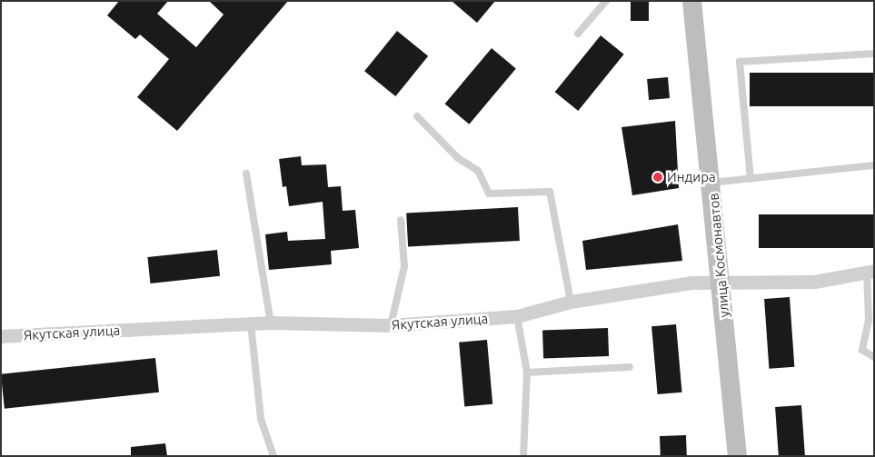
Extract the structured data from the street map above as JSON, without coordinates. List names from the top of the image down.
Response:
{
  "streets": {
    "street": ["улица Космонавтов", "Якутская улица"]
  },
  "crossings": [
    ["улица Космонавтов", "Якутская улица"]
  ],
  "places": ["Индира"]
}
